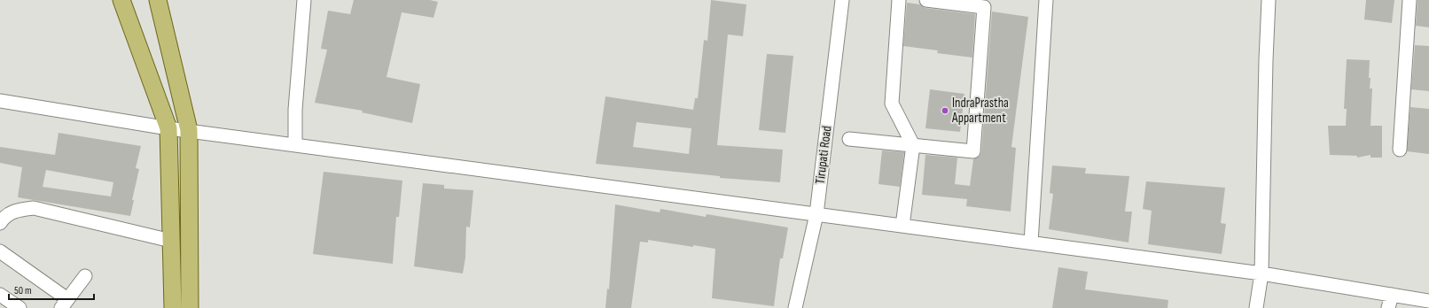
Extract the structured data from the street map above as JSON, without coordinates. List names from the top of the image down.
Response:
{
  "streets": {
    "street": ["Tirupati Road"]
  },
  "places": ["IndraPrastha Appartment"],
  "scale_bar": "50 m"
}
